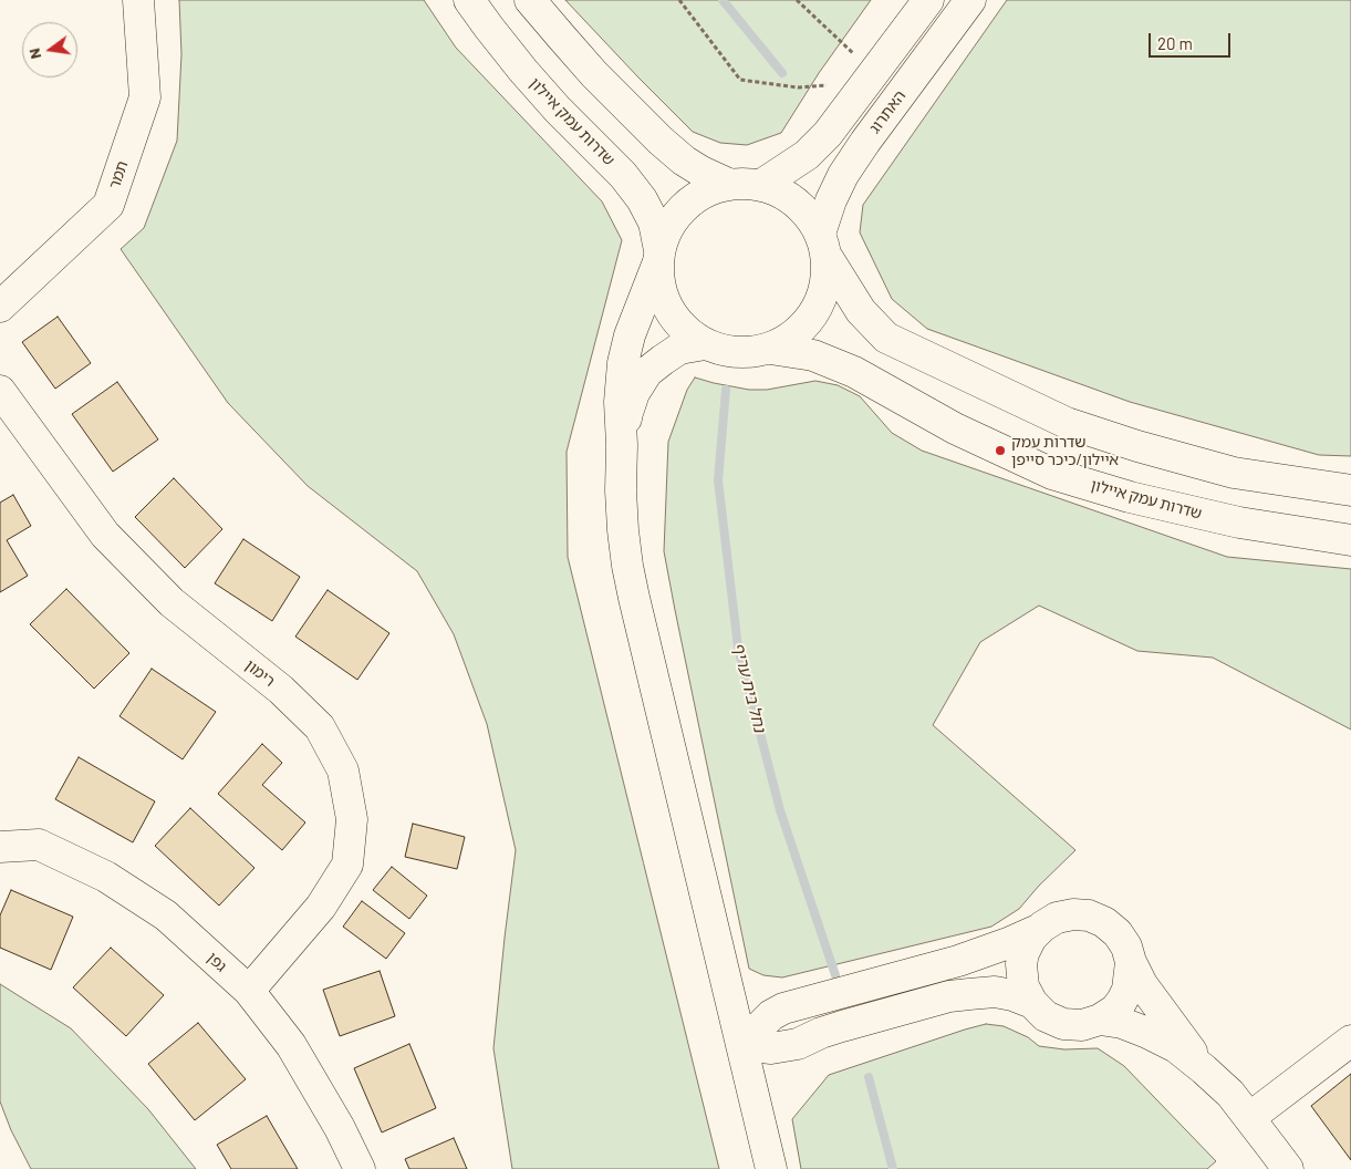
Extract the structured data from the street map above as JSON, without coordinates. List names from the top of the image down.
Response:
{
  "streets": {
    "street": [
      "האתרוג",
      "שדרות עמק איילון",
      "תמר",
      "רימון",
      "גפן"
    ]
  },
  "crossings": [
    ["האתרוג", "שדרות עמק איילון"],
    ["רימון", "גפן"]
  ],
  "water": ["נחל בית עריף"],
  "places": ["שדרות עמק איילון/כיכר סייפן"],
  "scale_bar": "20 m",
  "north": "left"
}
